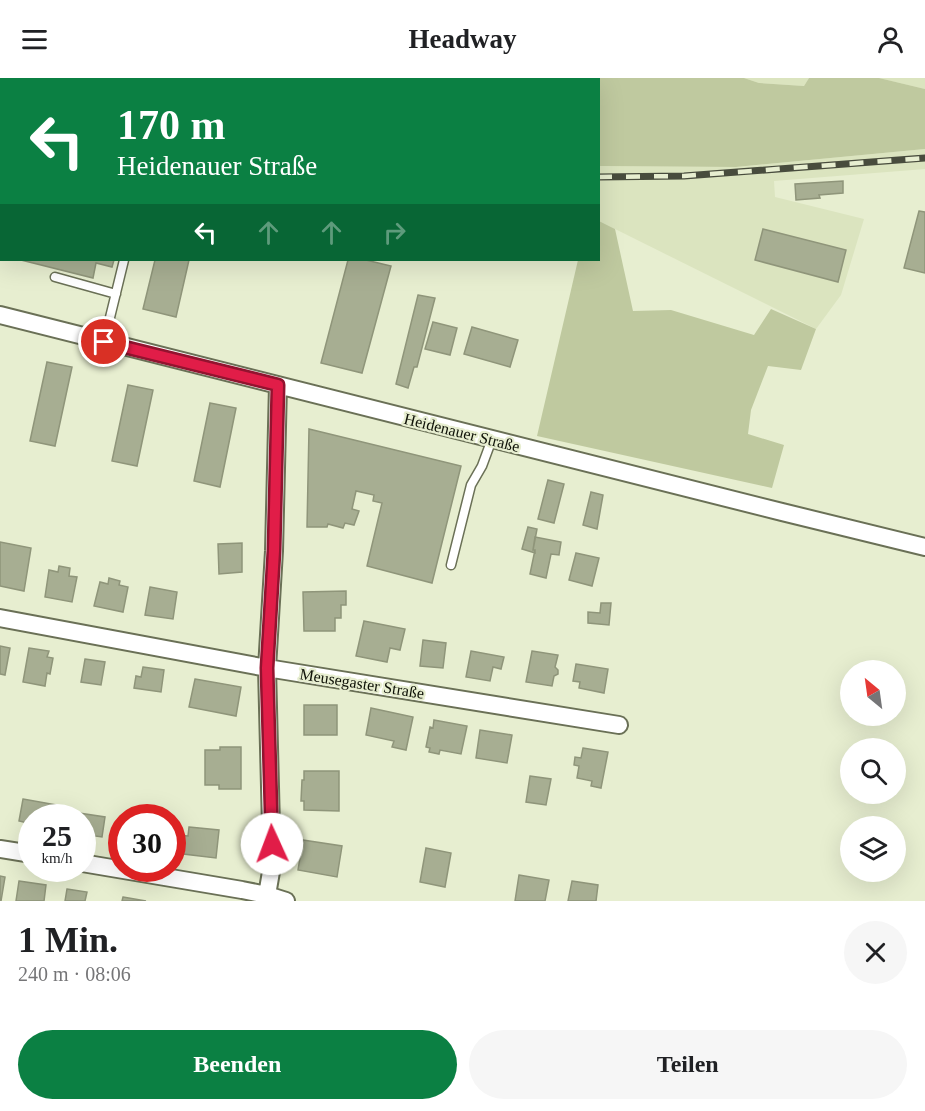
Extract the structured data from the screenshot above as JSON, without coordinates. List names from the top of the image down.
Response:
{
  "streets": {
    "street": ["Heidenauer Straße", "Meusegaster Straße"]
  },
  "north": "top left",
  "page": {
    "header": "Headway",
    "turn": ["170 m", "Heidenauer Straße"],
    "speed": "25 km/h",
    "limit": "30",
    "heading": ["1 Min.", "240 m · 08:06"],
    "buttons": ["Beenden", "Teilen"]
  }
}
